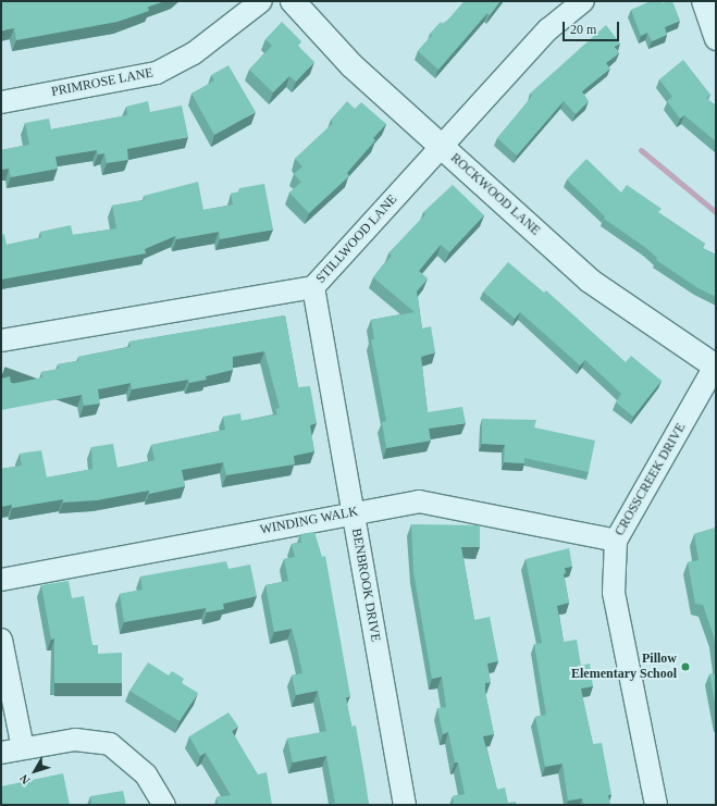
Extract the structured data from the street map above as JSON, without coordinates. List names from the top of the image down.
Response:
{
  "streets": {
    "street": [
      "PRIMROSE LANE",
      "ROCKWOOD LANE",
      "STILLWOOD LANE",
      "CROSSCREEK DRIVE",
      "WINDING WALK",
      "BENBROOK DRIVE"
    ]
  },
  "crossings": [
    ["ROCKWOOD LANE", "STILLWOOD LANE"],
    ["ROCKWOOD LANE", "CROSSCREEK DRIVE"],
    ["STILLWOOD LANE", "BENBROOK DRIVE"],
    ["CROSSCREEK DRIVE", "WINDING WALK"],
    ["WINDING WALK", "BENBROOK DRIVE"]
  ],
  "places": ["Pillow Elementary School"],
  "scale_bar": "20 m",
  "north": "bottom left"
}
